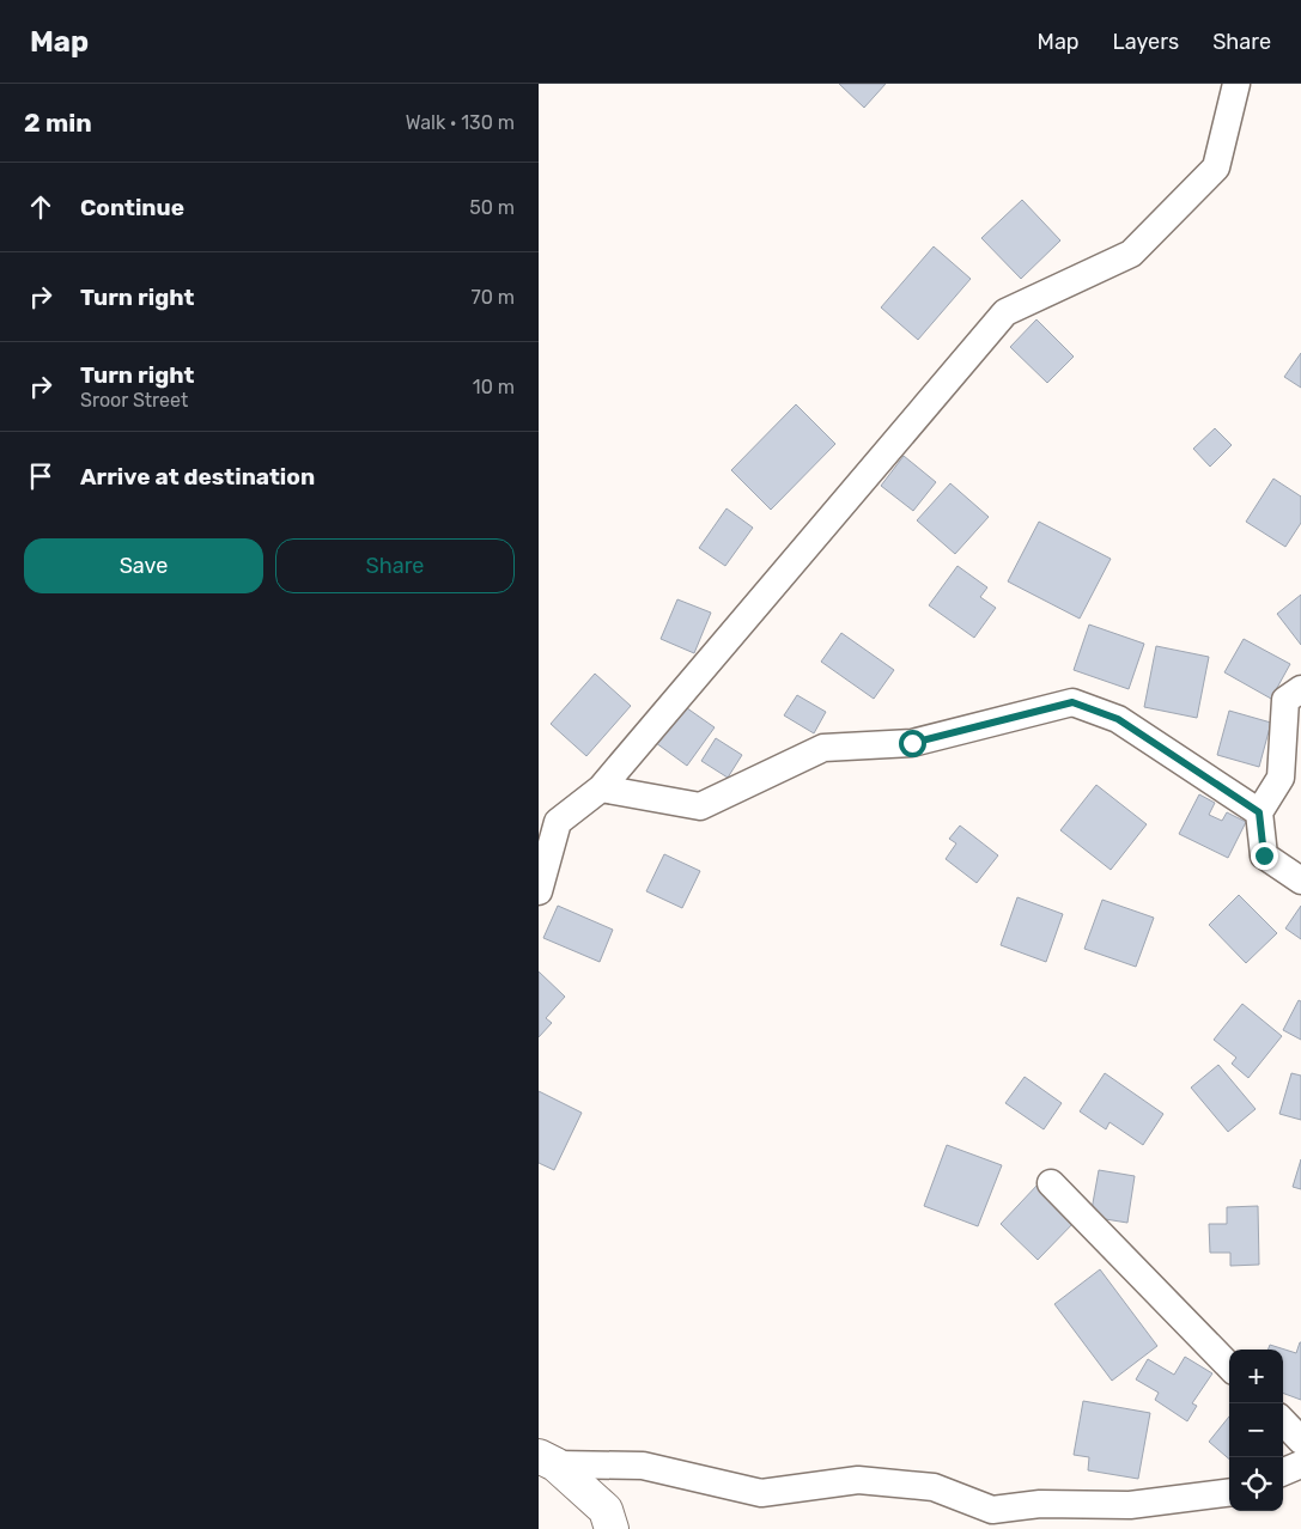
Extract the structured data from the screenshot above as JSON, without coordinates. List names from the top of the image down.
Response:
{
  "page": {
    "header": "Map",
    "nav": ["Map", "Layers", "Share"],
    "heading": ["2 min", "Walk · 130 m"],
    "list": [
      ["Continue", "50 m"],
      ["Turn right", "70 m"],
      ["Turn right", "Sroor Street", "10 m"],
      "Arrive at destination"
    ],
    "buttons": ["Save", "Share"],
    "map_buttons": ["+", "−"]
  }
}
